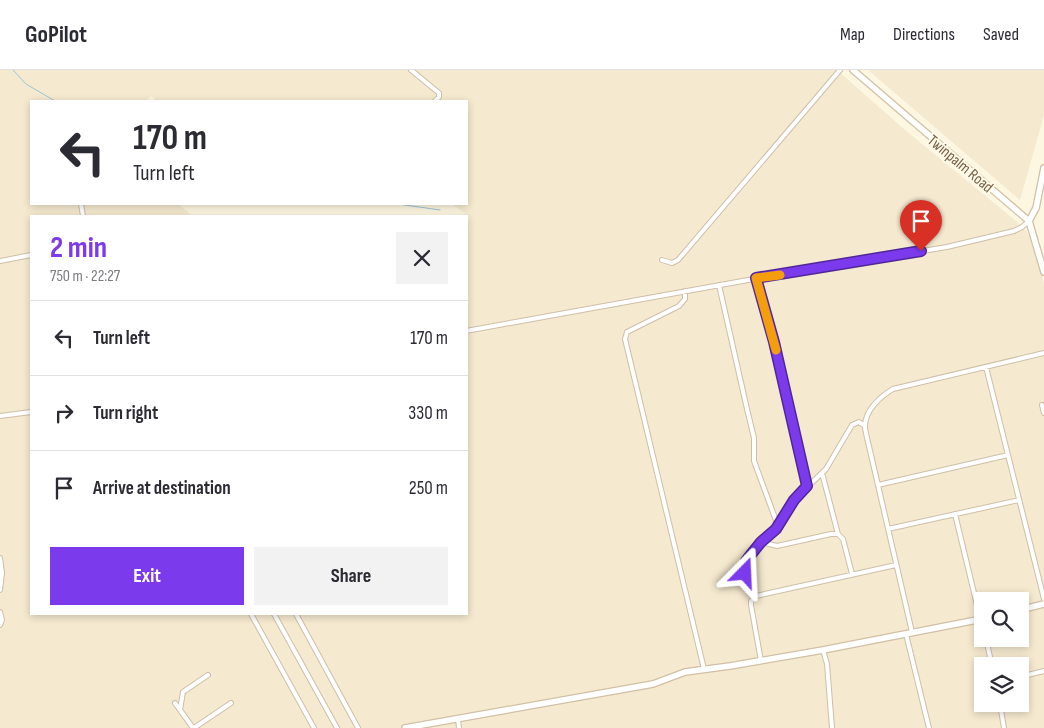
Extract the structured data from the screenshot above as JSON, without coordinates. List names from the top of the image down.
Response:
{
  "streets": {
    "street": ["Twinpalm Road"]
  },
  "page": {
    "header": "GoPilot",
    "nav": ["Map", "Directions", "Saved"],
    "turn": ["170 m", "Turn left"],
    "heading": ["2 min", "750 m · 22:27"],
    "list": [
      {
        "name": "Turn left",
        "value": "170 m"
      },
      {
        "name": "Turn right",
        "value": "330 m"
      },
      {
        "name": "Arrive at destination",
        "value": "250 m"
      }
    ],
    "buttons": ["Exit", "Share"]
  }
}
